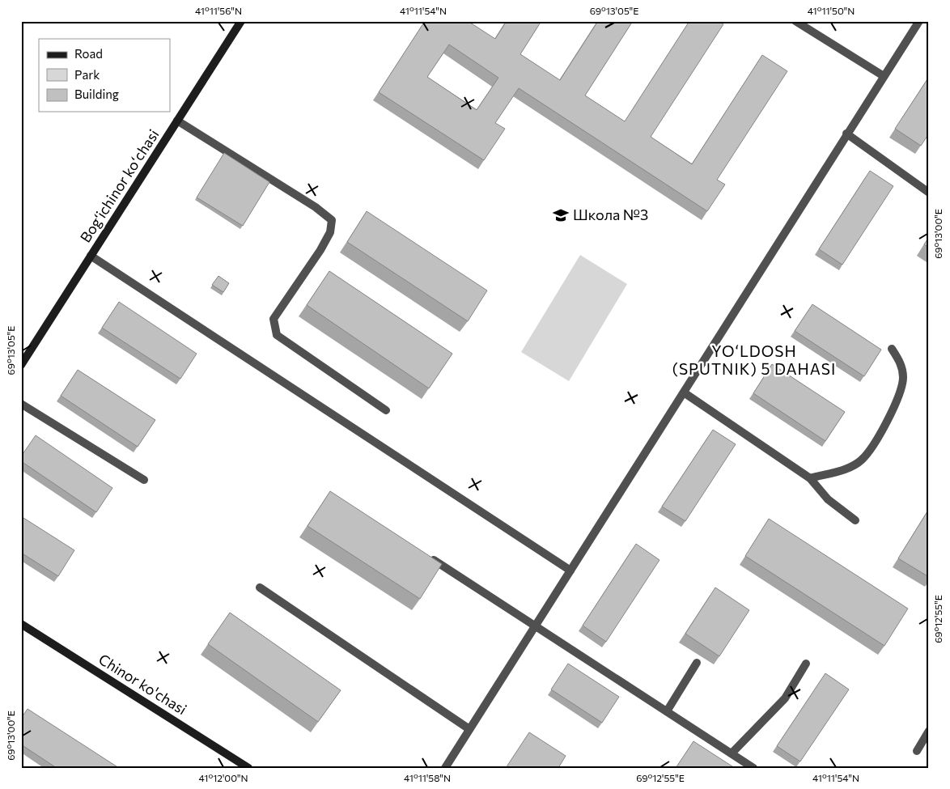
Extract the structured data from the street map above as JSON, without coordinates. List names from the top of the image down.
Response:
{
  "streets": {
    "street": ["Bogʻichinor koʻchasi", "Chinor ko'chasi"]
  },
  "districts": ["YO‘LDOSH (SPUTNIK) 5 DAHASI"],
  "places": {
    "school or university": ["Школа №3"]
  },
  "legend": ["Road", "Park", "Building"],
  "coordinates": [
    "41°11'56\"N",
    "41°11'54\"N",
    "69°13'05\"E",
    "41°11'50\"N",
    "69°13'00\"E",
    "69°12'55\"E",
    "41°12'00\"N",
    "41°11'58\"N"
  ]
}
